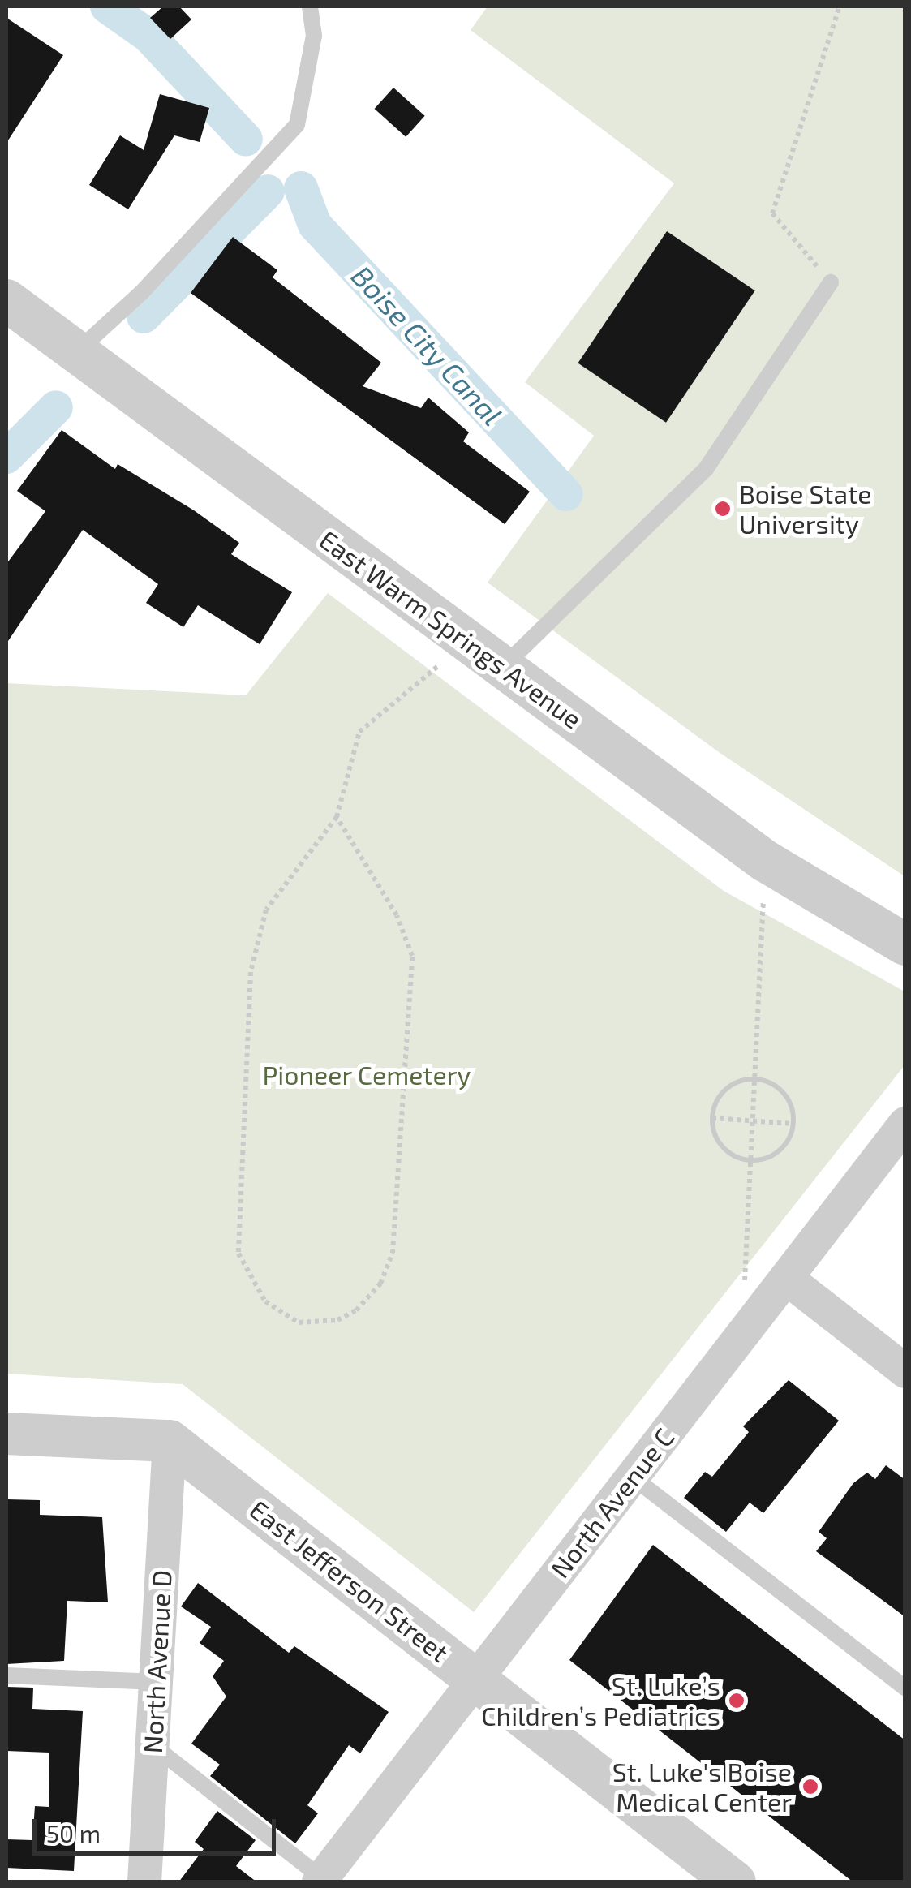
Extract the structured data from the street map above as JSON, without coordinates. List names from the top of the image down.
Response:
{
  "streets": {
    "street": [
      "East Warm Springs Avenue",
      "North Avenue C",
      "East Jefferson Street",
      "North Avenue D"
    ]
  },
  "crossings": [
    ["North Avenue C", "East Jefferson Street"],
    ["East Jefferson Street", "North Avenue D"]
  ],
  "water": ["Boise City Canal"],
  "parks": ["Pioneer Cemetery"],
  "places": ["Boise State University", "St. Luke’s Children’s Pediatrics", "St. Luke's Boise Medical Center"],
  "scale_bar": "50 m"
}
